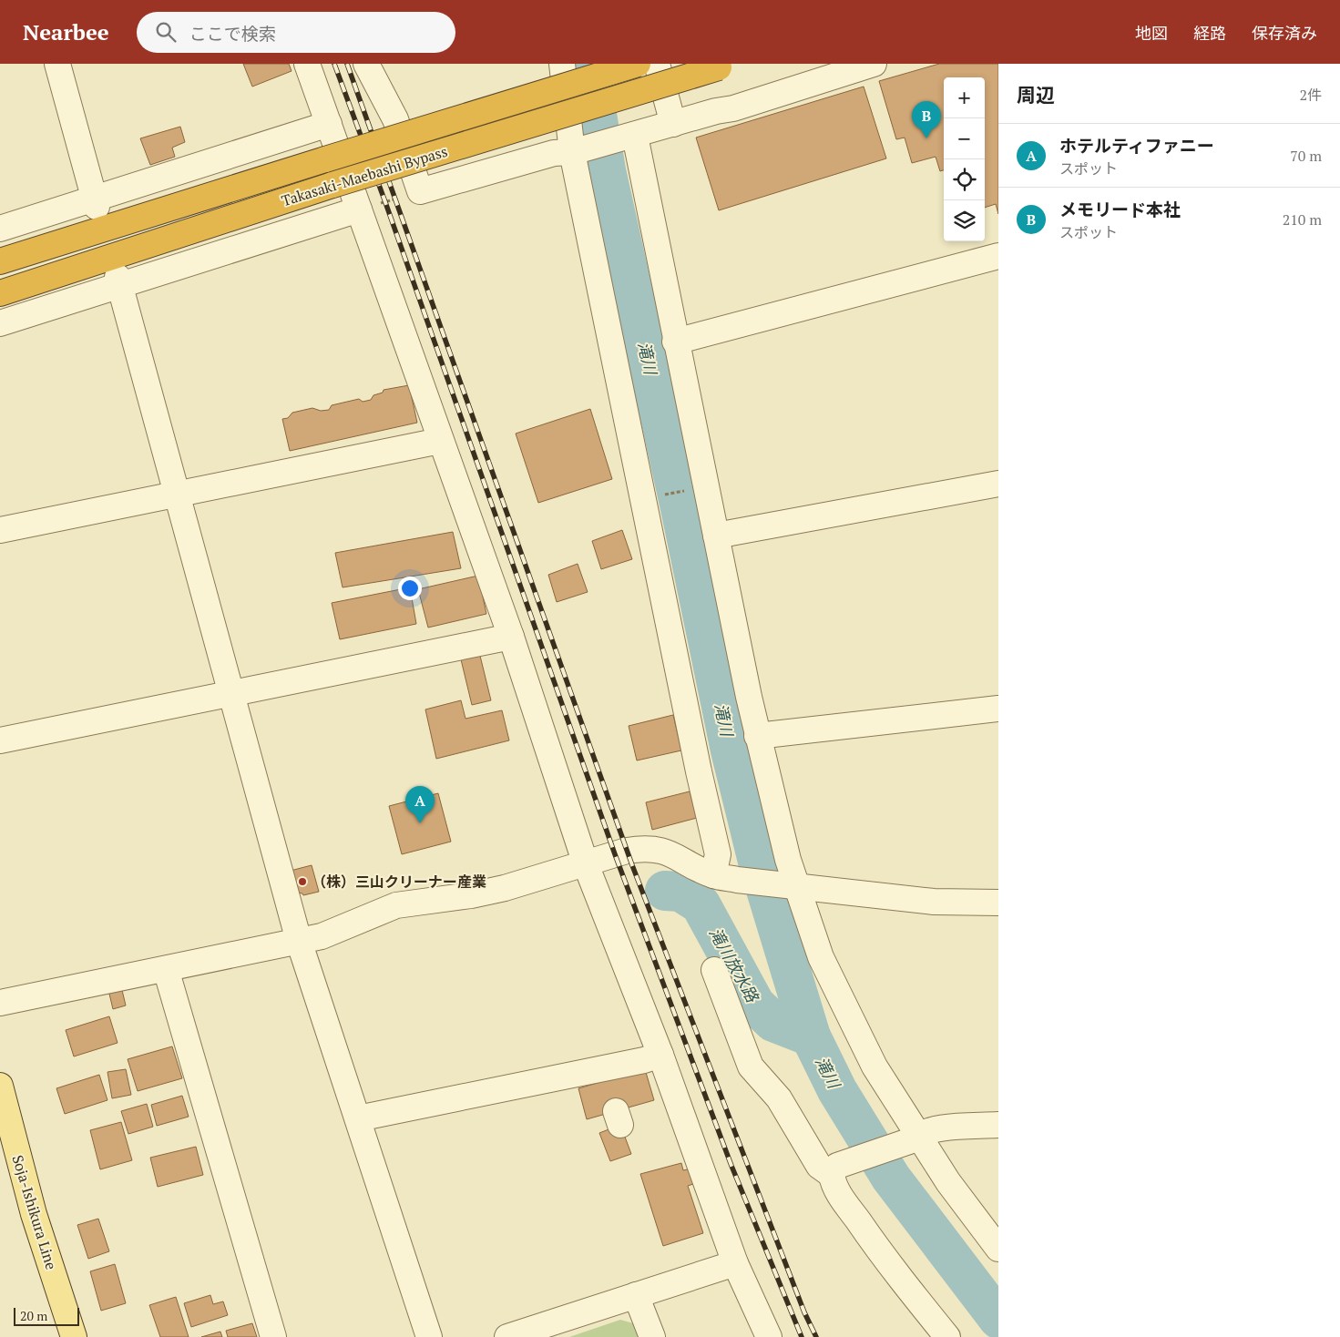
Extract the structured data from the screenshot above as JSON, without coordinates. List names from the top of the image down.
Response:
{
  "streets": {
    "highway": ["Takasaki-Maebashi Bypass"],
    "main road": ["Soja-Ishikura Line"]
  },
  "water": ["滝川", "滝川放水路"],
  "places": ["（株）三山クリーナー産業"],
  "scale_bar": "20 m",
  "page": {
    "header": "Nearbee",
    "search": "ここで検索",
    "nav": ["地図", "経路", "保存済み"],
    "heading": ["周辺", "2件"],
    "map_buttons": ["+", "−"],
    "pins": ["B", "A"],
    "list": [
      {
        "mark": "A",
        "name": "ホテルティファニー",
        "note": "スポット",
        "value": "70 m"
      },
      {
        "mark": "B",
        "name": "メモリード本社",
        "note": "スポット",
        "value": "210 m"
      }
    ],
    "scale": "20 m"
  }
}
